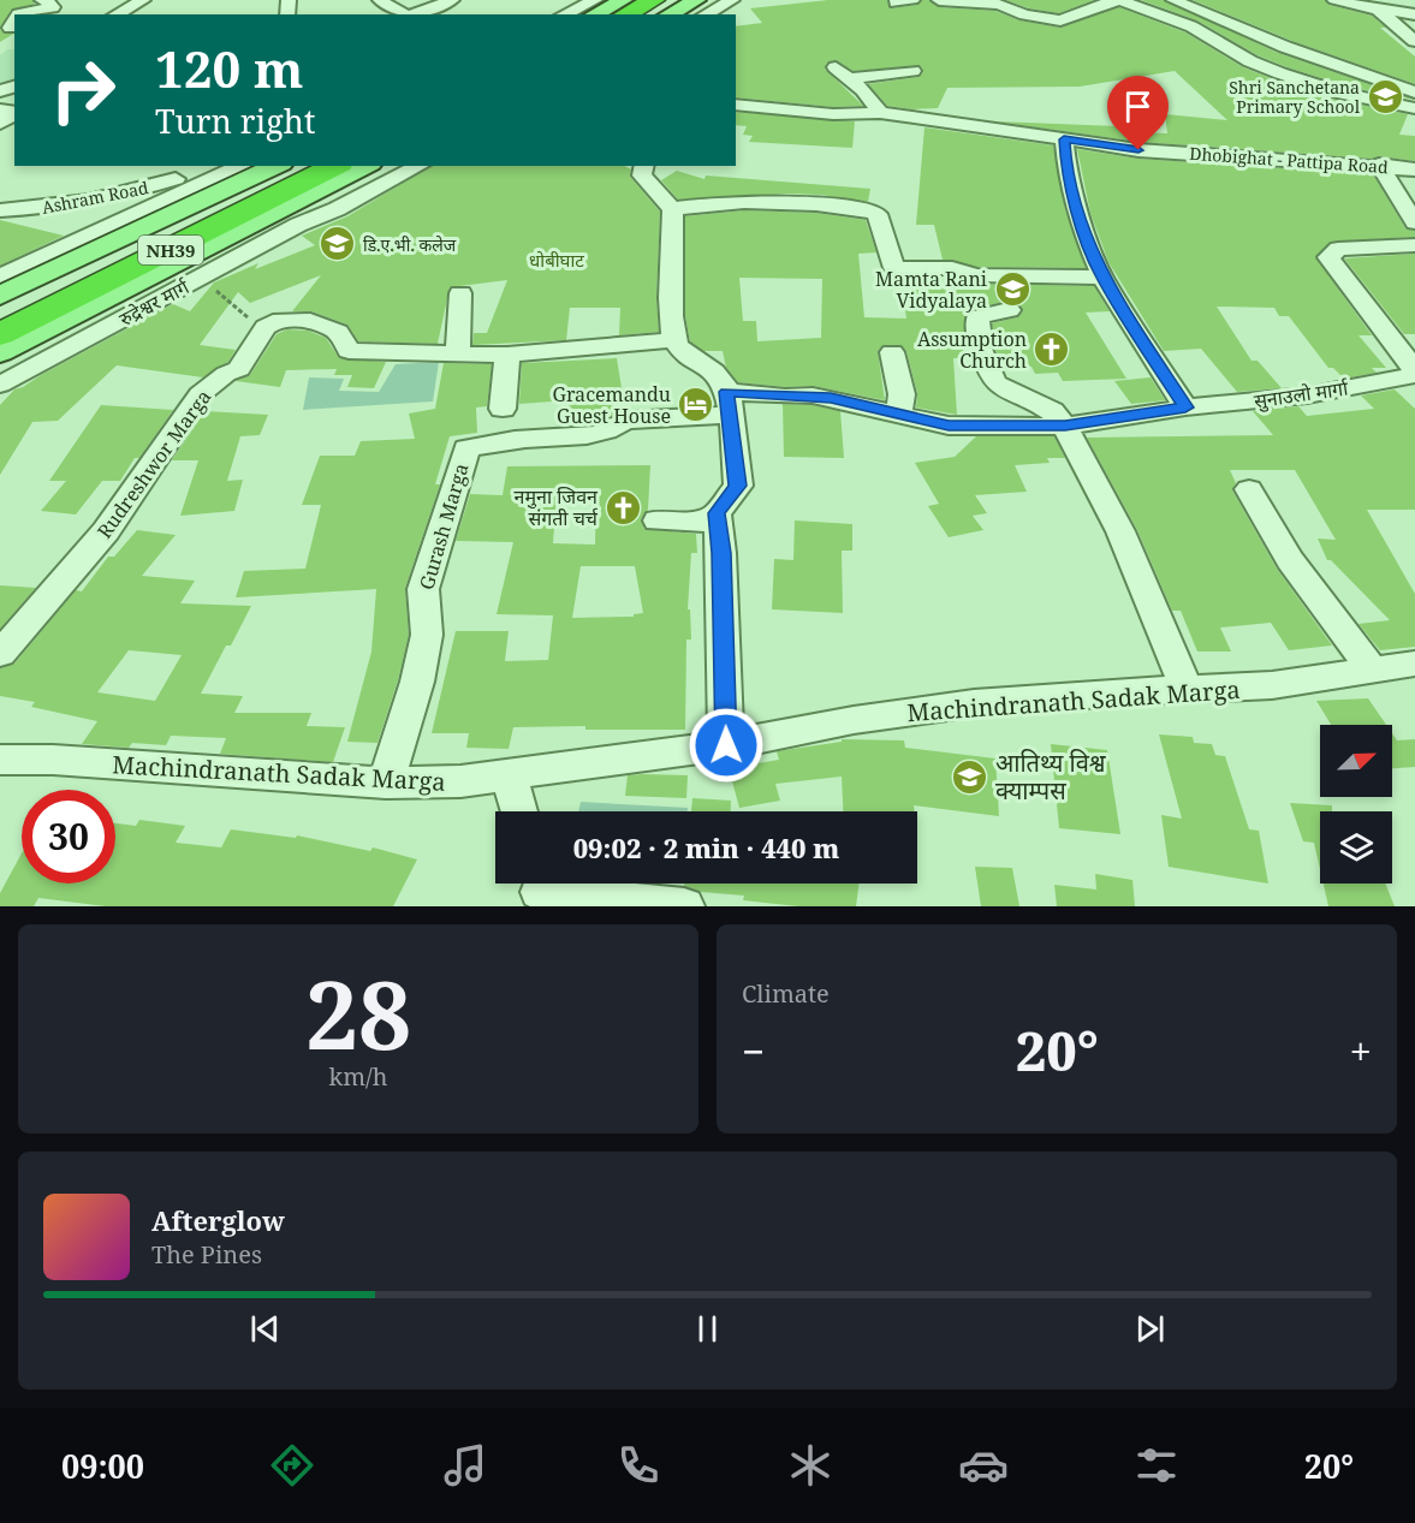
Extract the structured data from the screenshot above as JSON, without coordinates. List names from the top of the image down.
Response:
{
  "streets": {
    "highway": ["NH39"],
    "street": [
      "Dhobighat - Pattipa Road",
      "Ashram Road",
      "रुद्रेश्वर मार्ग",
      "सुनाउलो मार्गा",
      "Rudreshwor Marga",
      "Gurash Marga",
      "Machindranath Sadak Marga"
    ]
  },
  "crossings": [
    ["सुनाउलो मार्गा", "Gurash Marga"],
    ["Gurash Marga", "Machindranath Sadak Marga"]
  ],
  "districts": ["धोबीघाट"],
  "places": {
    "school or university": [
      "Shri Sanchetana Primary School",
      "डि.ए.भी. कलेज",
      "Mamta Rani Vidyalaya",
      "आतिथ्य विश्व क्याम्पस"
    ],
    "church": ["Assumption Church", "नमुना जिवन संगती चर्च"],
    "hotel": ["Gracemandu Guest House"]
  },
  "north": "top right",
  "page": {
    "turn": ["120 m", "Turn right"],
    "limit": "30",
    "trip": "09:02 · 2 min · 440 m",
    "tile": [
      ["28", "km/h"],
      "Climate"
    ],
    "heat": ["−", "20°", "+"],
    "song": ["Afterglow", "The Pines"],
    "tabs": ["09:00", "20°"]
  }
}
